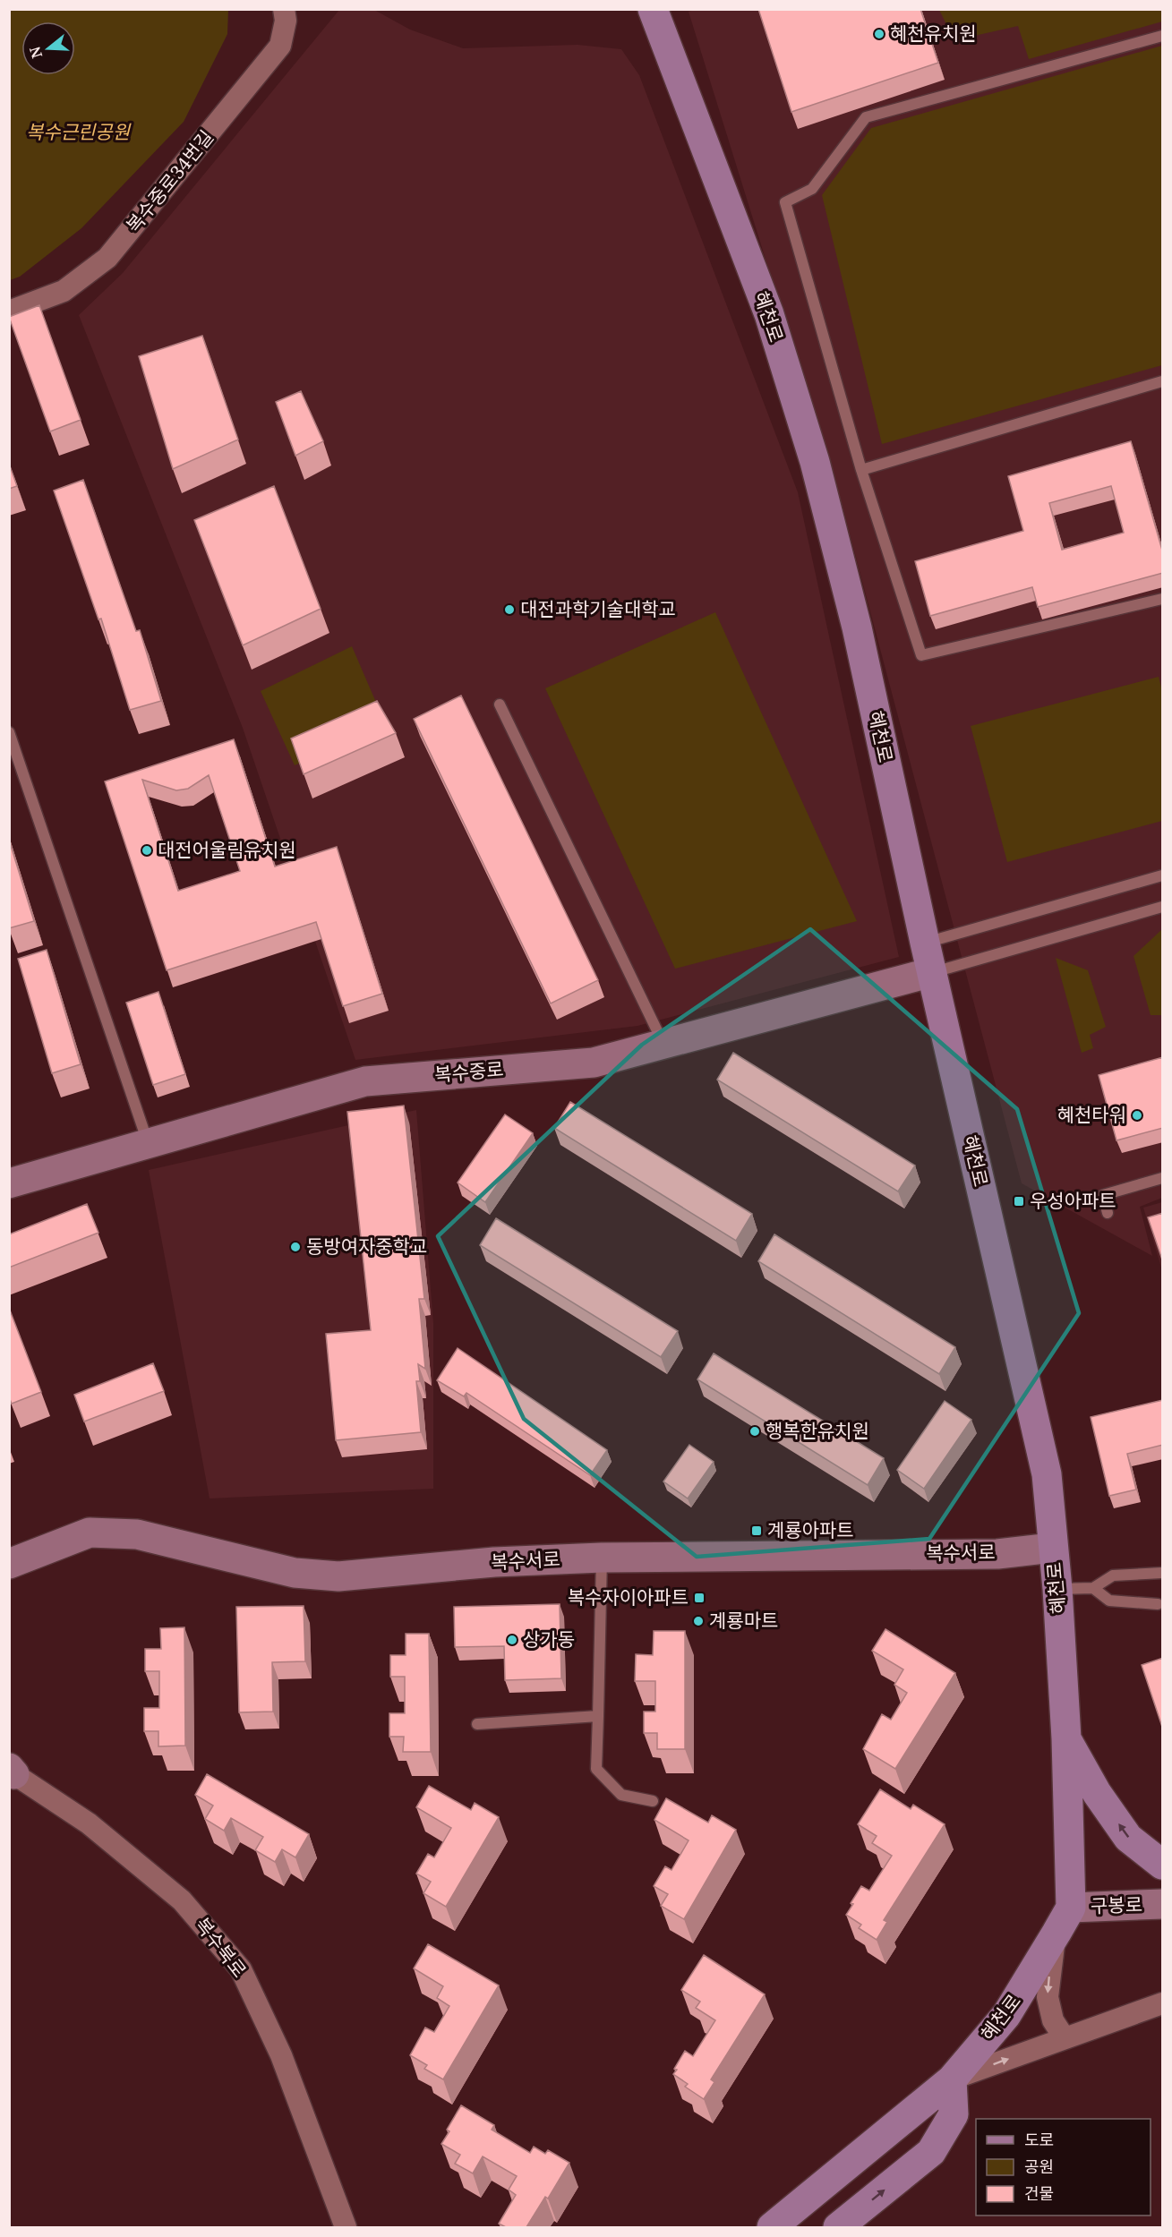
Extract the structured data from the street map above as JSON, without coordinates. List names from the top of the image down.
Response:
{
  "streets": {
    "main road": ["혜천로"],
    "street": [
      "복수중로34번길",
      "복수중로",
      "복수서로",
      "구봉로",
      "복수북로"
    ]
  },
  "crossings": [
    ["혜천로", "복수중로"],
    ["혜천로", "복수서로"],
    ["혜천로", "구봉로"]
  ],
  "parks": ["복수근린공원"],
  "places": {
    "other": [
      "혜천유치원",
      "대전과학기술대학교",
      "대전어울림유치원",
      "혜천타워",
      "동방여자중학교",
      "행복한유치원",
      "계룡마트",
      "상가동"
    ],
    "transit": ["우성아파트", "계룡아파트", "복수자이아파트"]
  },
  "legend": ["도로", "공원", "건물"],
  "north": "left"
}
